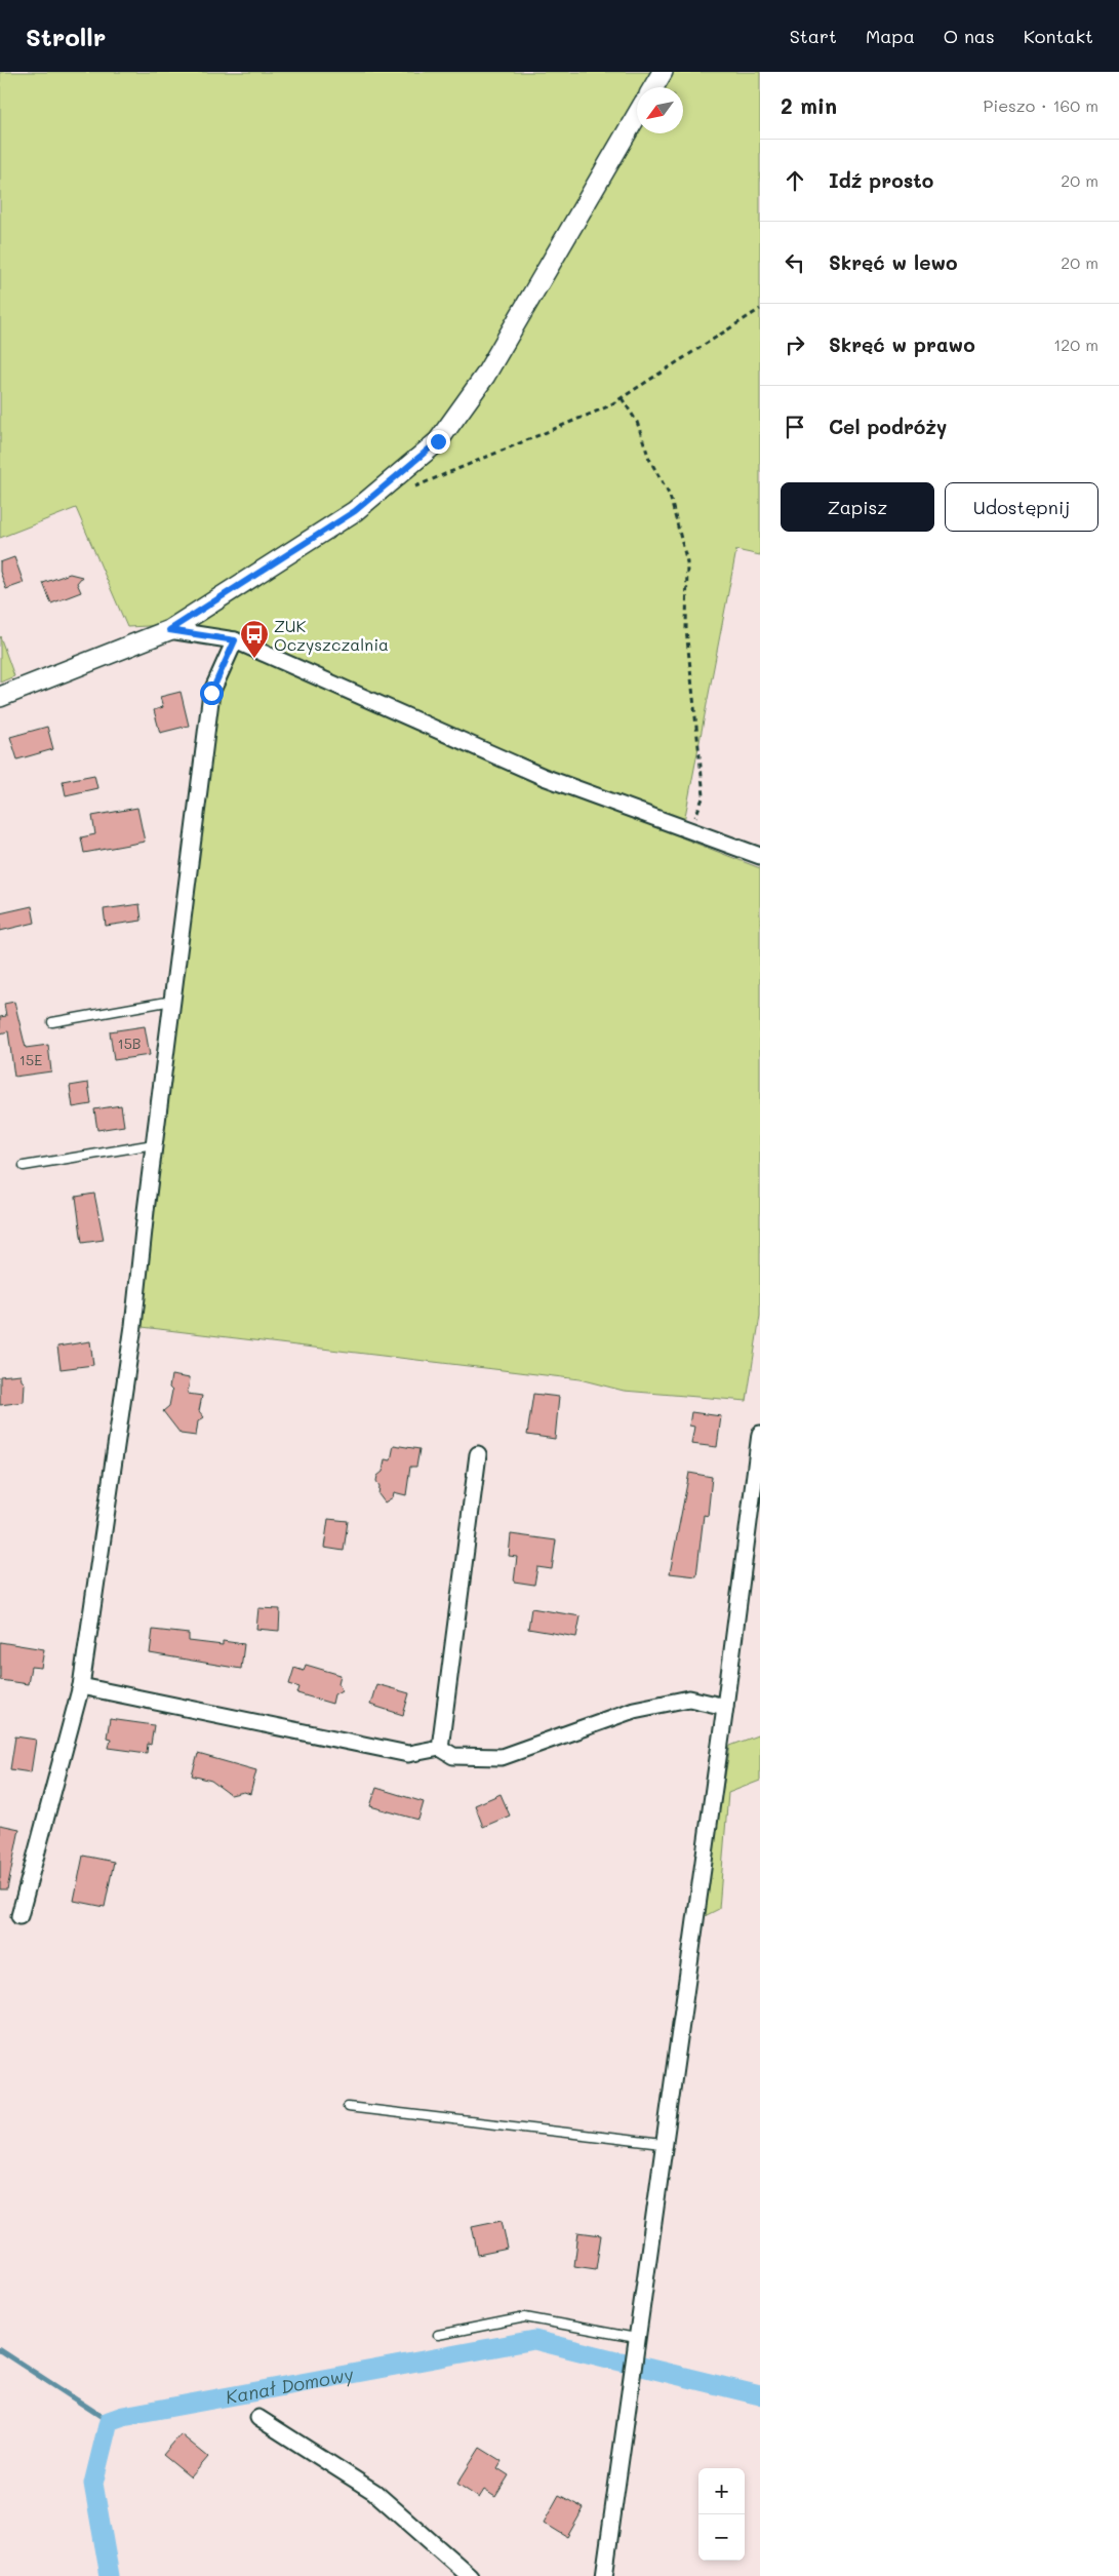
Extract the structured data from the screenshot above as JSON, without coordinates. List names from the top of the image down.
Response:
{
  "water": ["Kanał Domowy"],
  "places": {
    "bus stop": ["ZUK Oczyszczalnia"]
  },
  "house_numbers": ["15B", "15E"],
  "north": "bottom left",
  "page": {
    "header": "Strollr",
    "nav": [
      "Start",
      "Mapa",
      "O nas",
      "Kontakt"
    ],
    "heading": ["2 min", "Pieszo · 160 m"],
    "list": [
      ["Idź prosto", "20 m"],
      ["Skręć w lewo", "20 m"],
      ["Skręć w prawo", "120 m"],
      "Cel podróży"
    ],
    "buttons": ["Zapisz", "Udostępnij"],
    "map_buttons": ["+", "−"]
  }
}
